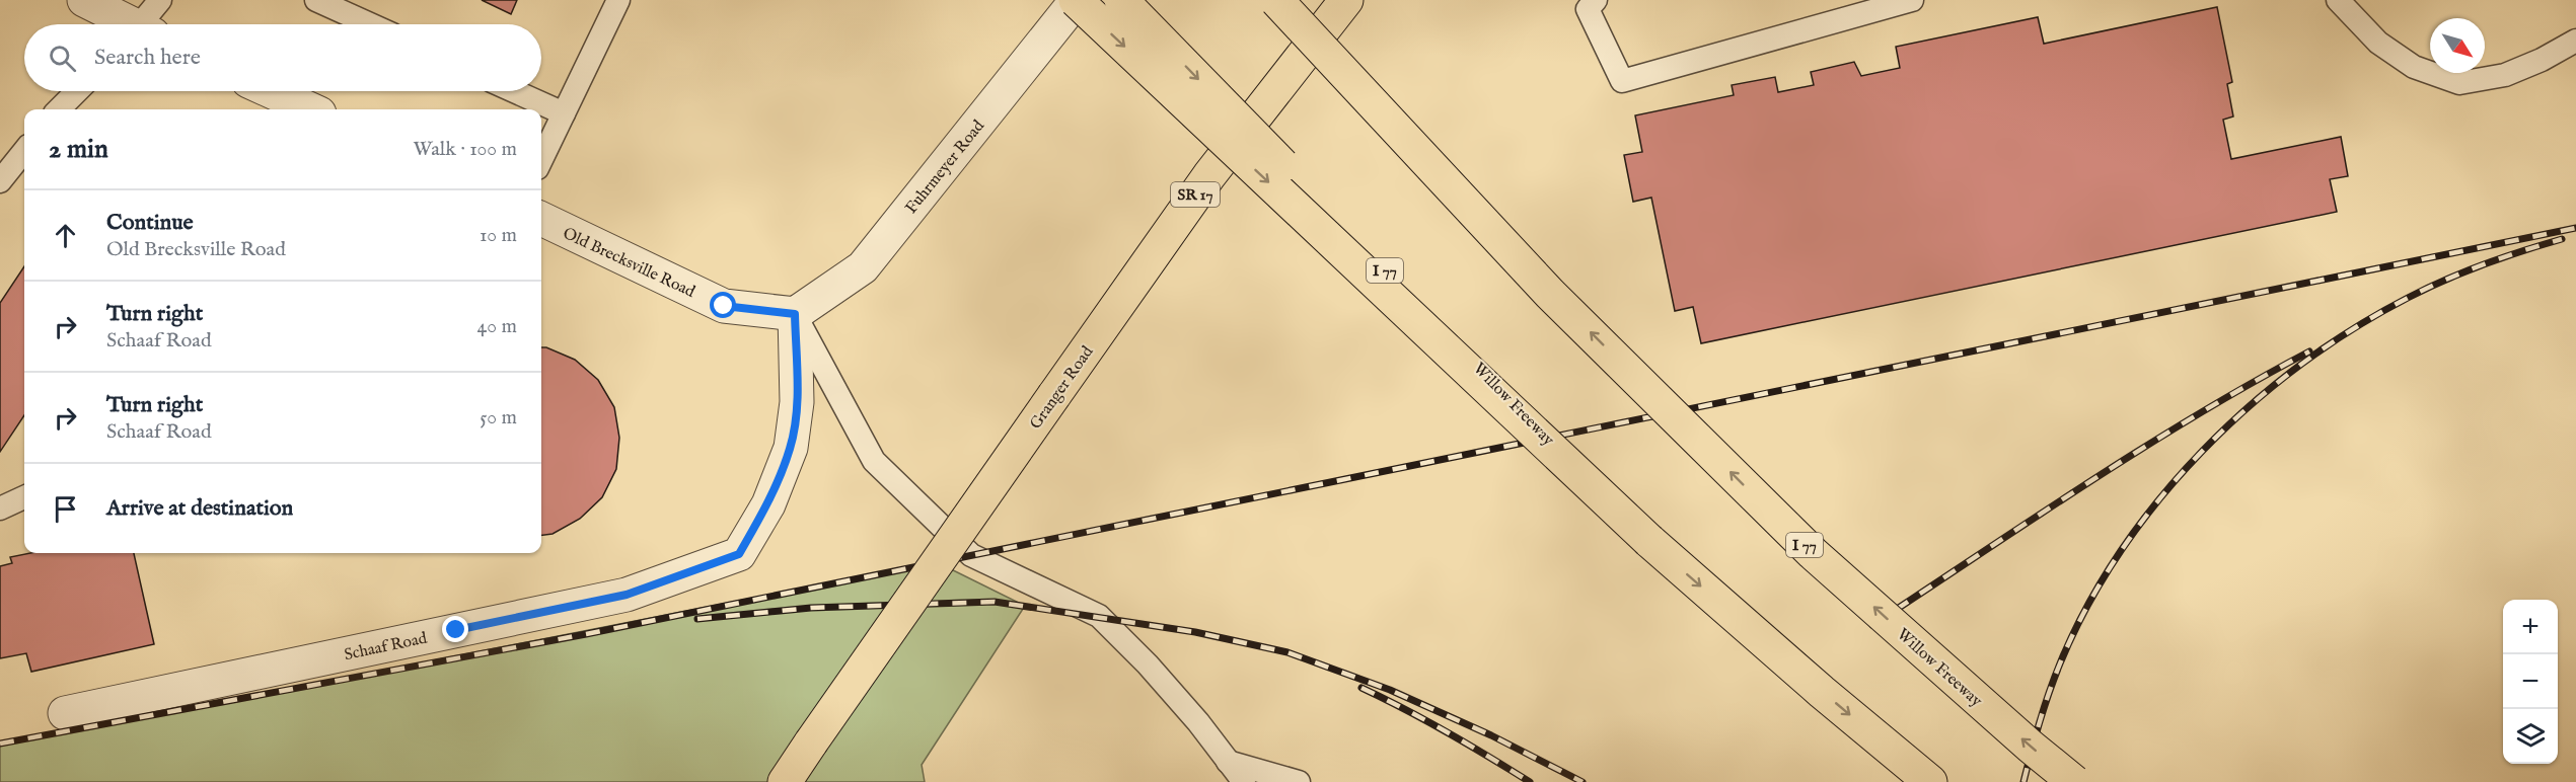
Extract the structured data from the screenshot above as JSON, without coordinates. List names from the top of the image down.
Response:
{
  "streets": {
    "main road": [
      "SR 17",
      "I 77",
      "Granger Road",
      "Willow Freeway"
    ],
    "street": ["Fuhrmeyer Road", "Old Brecksville Road", "Schaaf Road"]
  },
  "crossings": [
    ["Fuhrmeyer Road", "Old Brecksville Road"],
    ["Fuhrmeyer Road", "Schaaf Road"],
    ["Old Brecksville Road", "Schaaf Road"]
  ],
  "north": "bottom right",
  "page": {
    "search": "Search here",
    "heading": ["2 min", "Walk · 100 m"],
    "list": [
      ["Continue", "Old Brecksville Road", "10 m"],
      ["Turn right", "Schaaf Road", "40 m"],
      ["Turn right", "Schaaf Road", "50 m"],
      "Arrive at destination"
    ],
    "map_buttons": ["+", "−"]
  }
}
